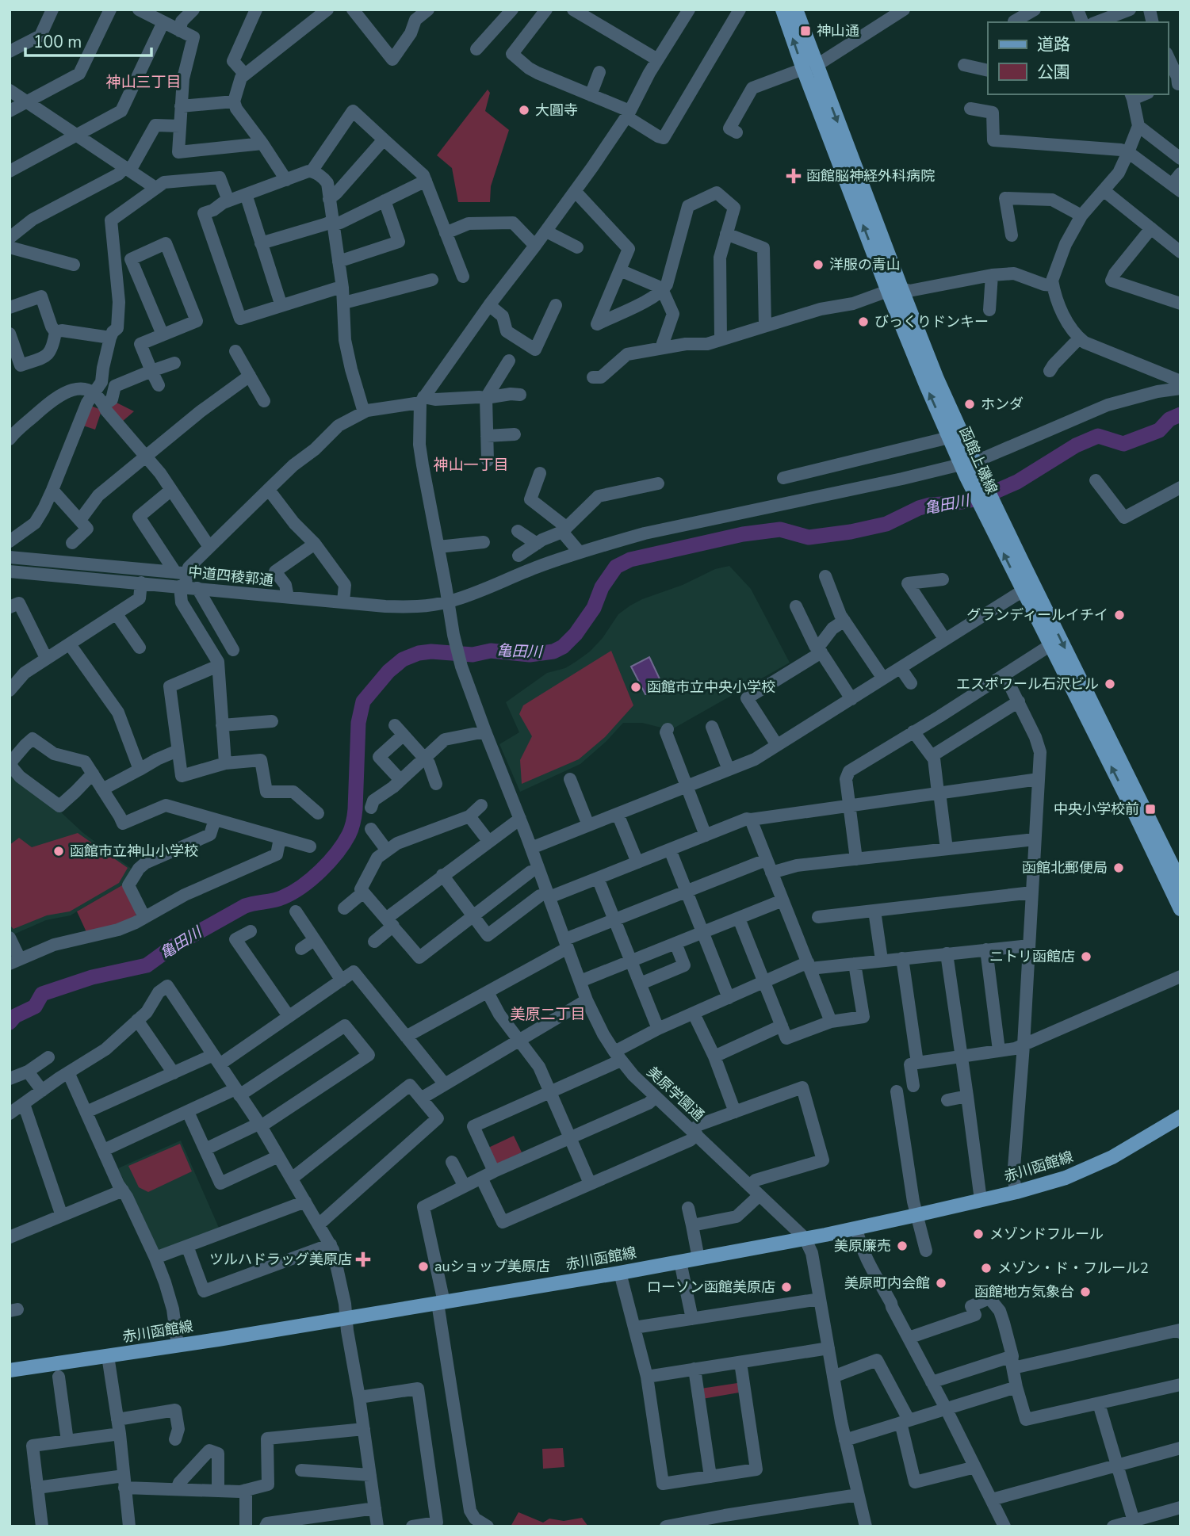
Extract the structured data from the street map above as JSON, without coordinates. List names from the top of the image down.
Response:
{
  "streets": {
    "main road": ["函館上磯線", "赤川函館線"],
    "street": ["中道四稜郭通", "美原学園通"]
  },
  "crossings": [
    ["函館上磯線", "中道四稜郭通"],
    ["中道四稜郭通", "美原学園通"],
    ["美原学園通", "赤川函館線"]
  ],
  "districts": ["神山三丁目", "神山一丁目", "美原二丁目"],
  "water": ["亀田川"],
  "places": {
    "transit": ["神山通", "中央小学校前"],
    "other": [
      "大圓寺",
      "洋服の青山",
      "びっくりドンキー",
      "ホンダ",
      "グランディールイチイ",
      "エスポワール石沢ビル",
      "函館市立中央小学校",
      "函館市立神山小学校",
      "函館北郵便局",
      "ニトリ函館店",
      "メゾンドフルール",
      "美原廉売",
      "auショップ美原店",
      "メゾン・ド・フルール2",
      "美原町内会館",
      "ローソン函館美原店",
      "函館地方気象台"
    ],
    "health": ["函館脳神経外科病院", "ツルハドラッグ美原店"]
  },
  "legend": ["道路", "公園"],
  "scale_bar": "100 m"
}
